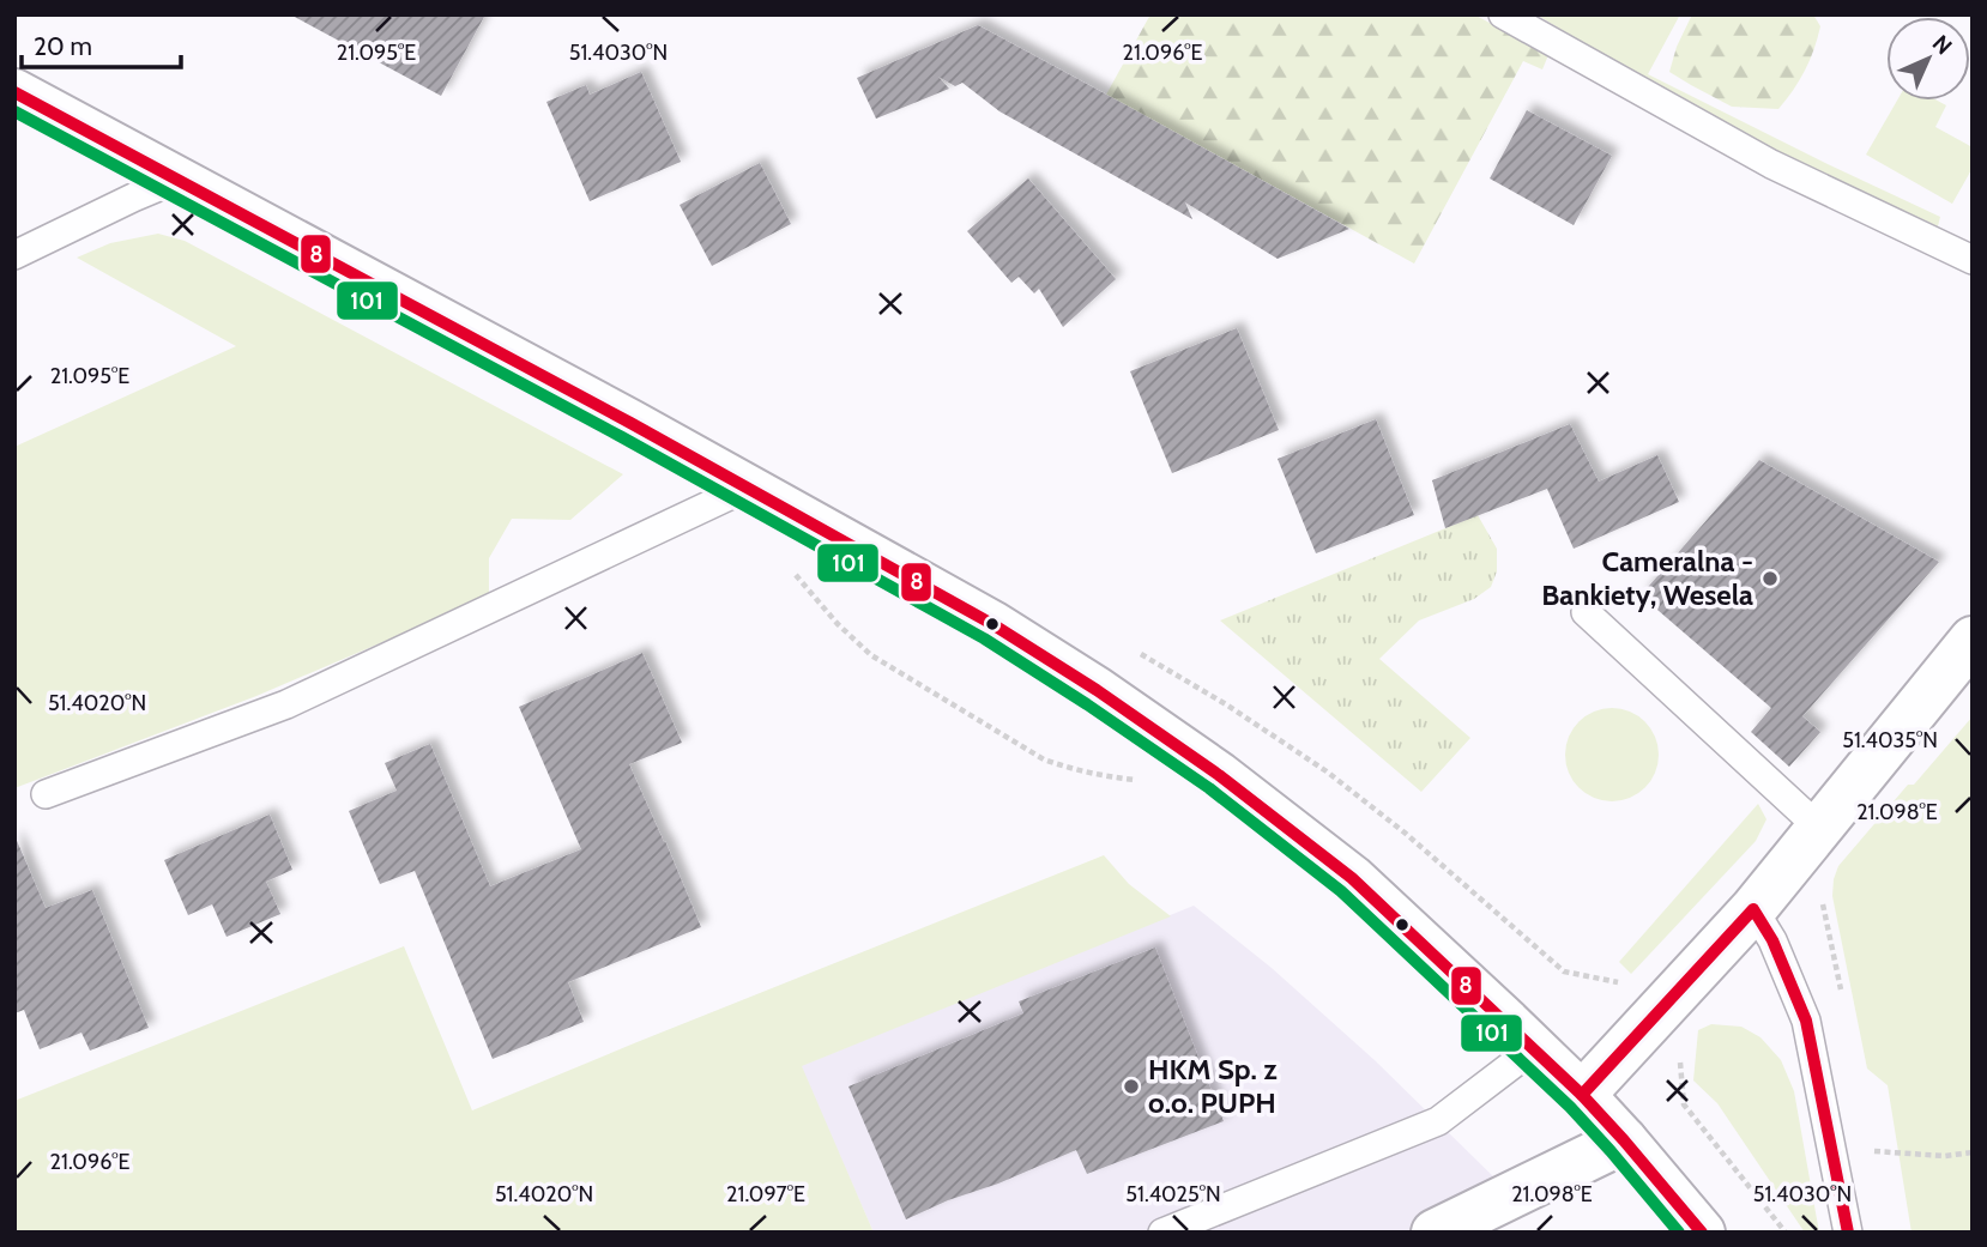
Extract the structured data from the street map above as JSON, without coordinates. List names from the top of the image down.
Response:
{
  "places": ["Cameralna - Bankiety, Wesela", "HKM Sp. z o.o. PUPH"],
  "lines": ["transit line 8", "transit line 101"],
  "scale_bar": "20 m",
  "north": "top right",
  "coordinates": [
    "21.095°E",
    "51.4030°N",
    "21.096°E",
    "51.4020°N",
    "51.4035°N",
    "21.098°E",
    "21.097°E",
    "51.4025°N"
  ]
}
